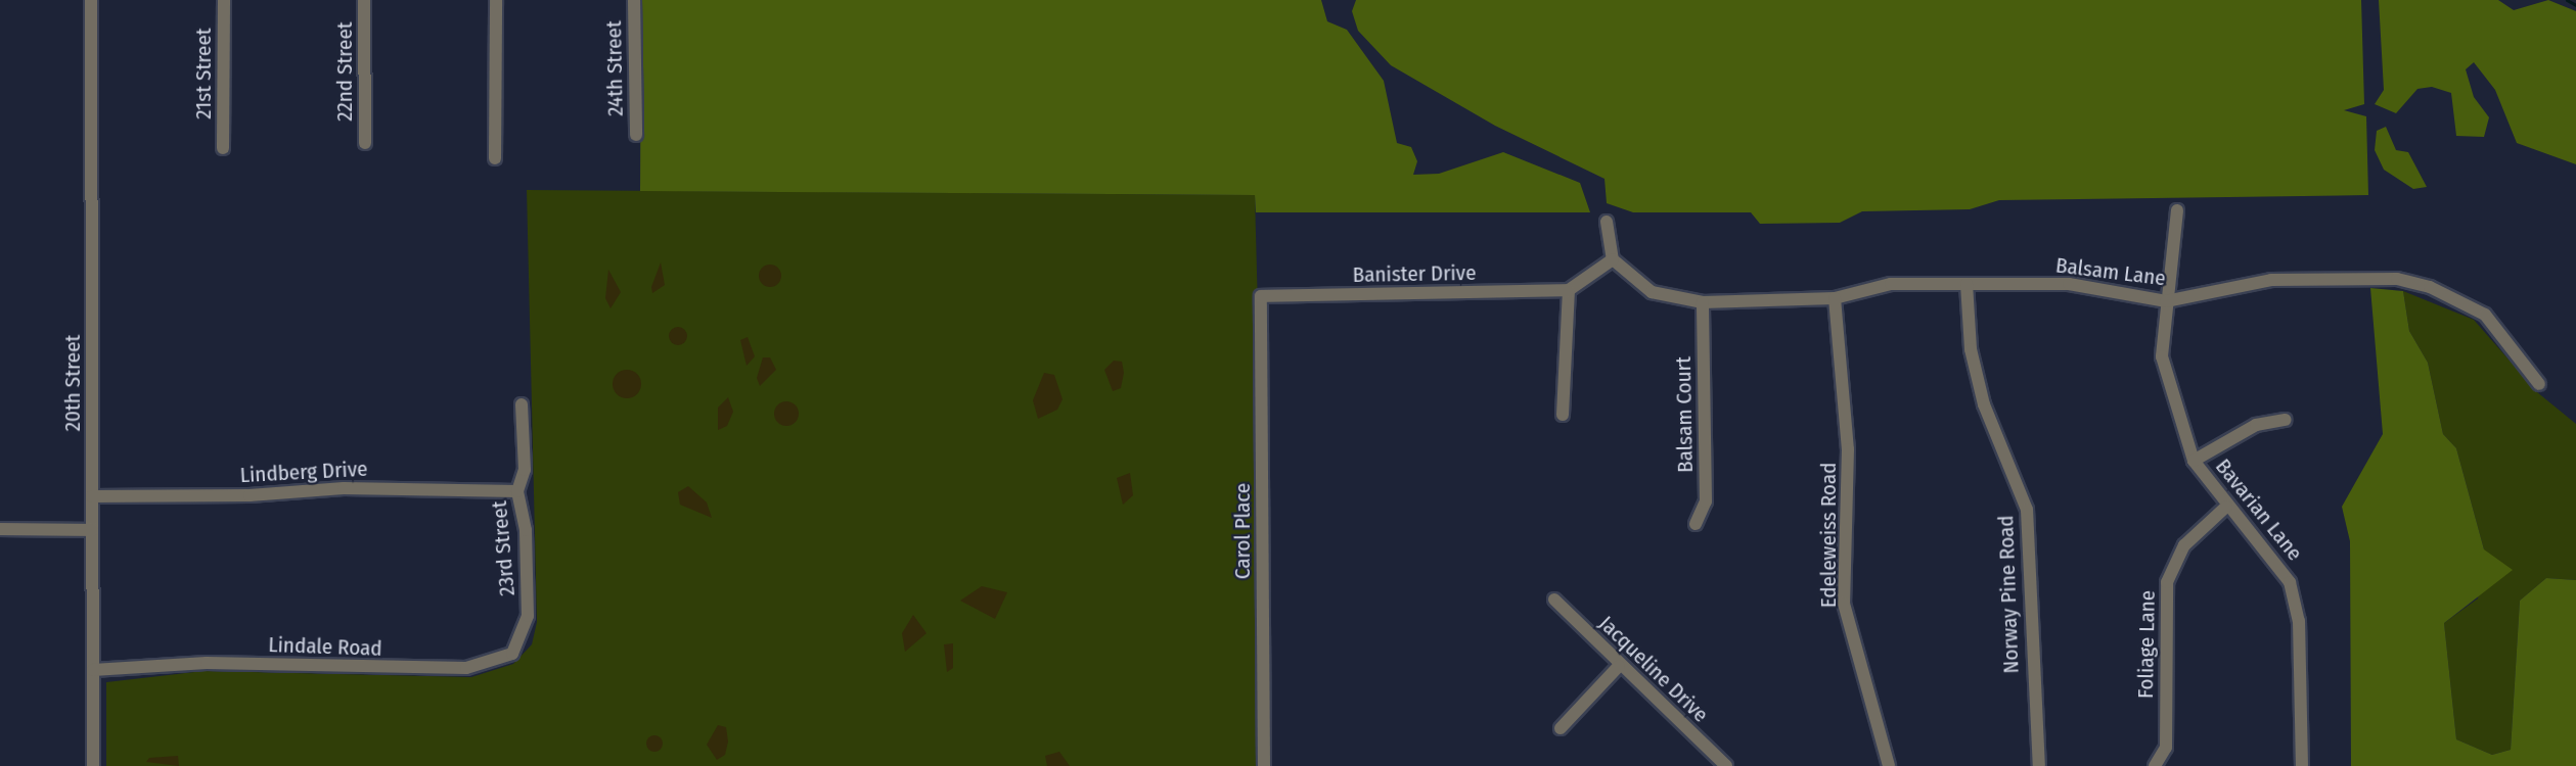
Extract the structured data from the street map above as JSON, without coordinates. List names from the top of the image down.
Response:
{
  "streets": {
    "street": [
      "24th Street",
      "22nd Street",
      "21st Street",
      "Balsam Lane",
      "Banister Drive",
      "20th Street",
      "Balsam Court",
      "Lindberg Drive",
      "Bavarian Lane",
      "Carol Place",
      "Edeleweiss Road",
      "23rd Street",
      "Norway Pine Road",
      "Foliage Lane",
      "Lindale Road",
      "Jacqueline Drive"
    ]
  },
  "crossings": [
    ["Balsam Lane", "Balsam Court"],
    ["Balsam Lane", "Bavarian Lane"],
    ["Balsam Lane", "Edeleweiss Road"],
    ["Balsam Lane", "Norway Pine Road"],
    ["Banister Drive", "Carol Place"],
    ["20th Street", "Lindberg Drive"],
    ["20th Street", "Lindale Road"],
    ["Lindberg Drive", "23rd Street"],
    ["Bavarian Lane", "Foliage Lane"],
    ["23rd Street", "Lindale Road"]
  ]
}
